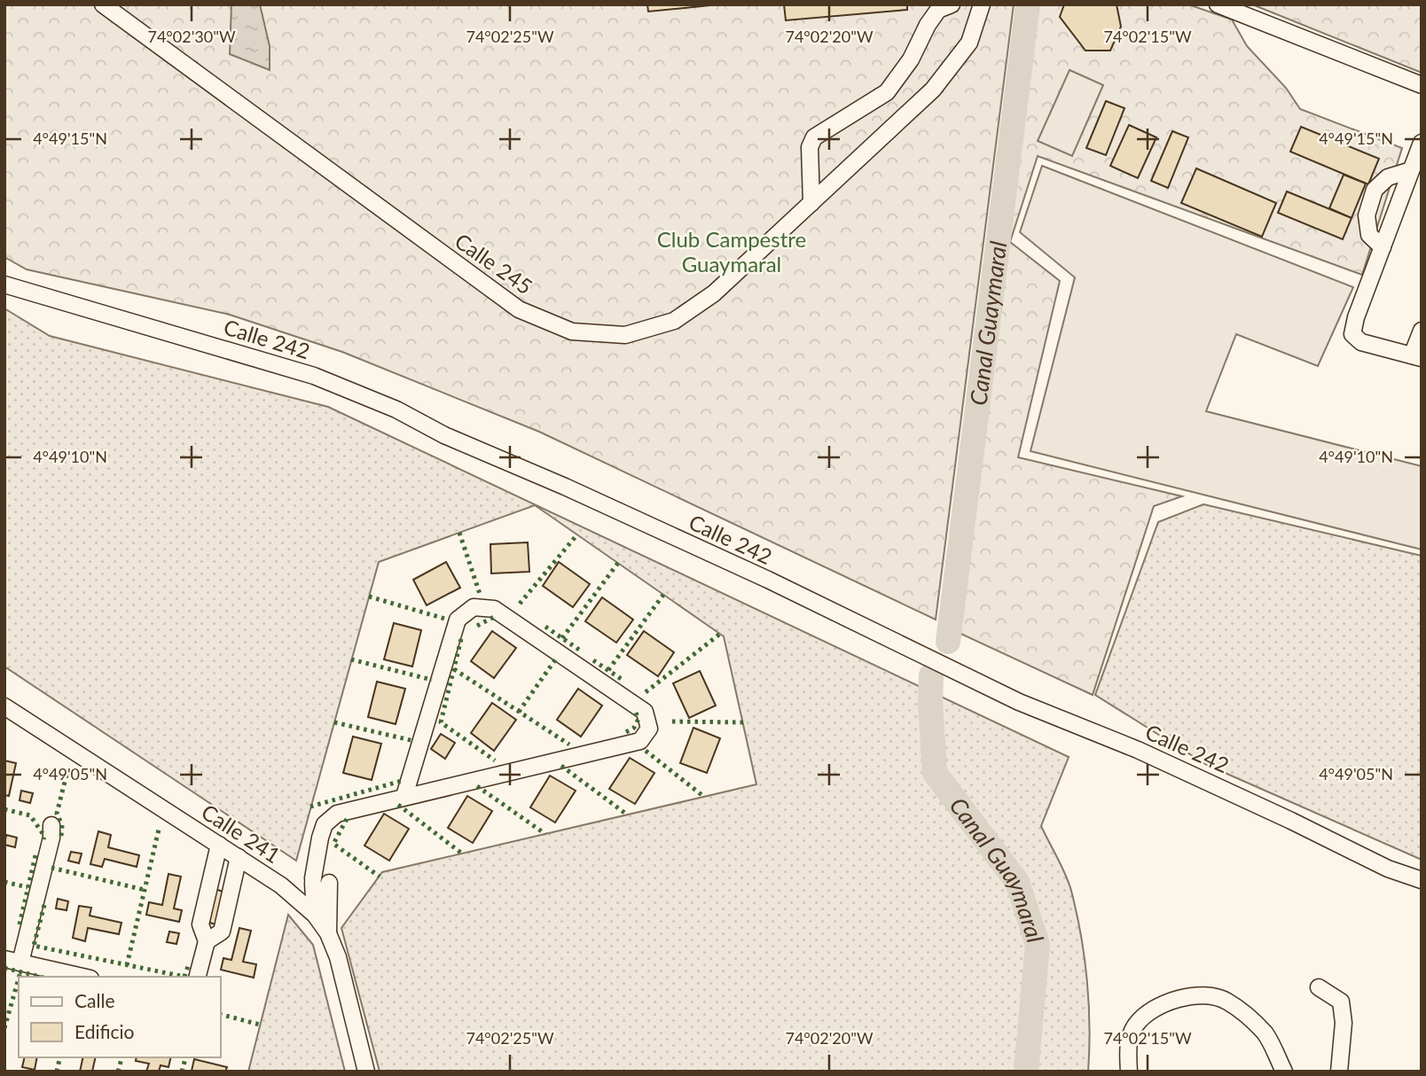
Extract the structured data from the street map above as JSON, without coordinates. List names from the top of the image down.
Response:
{
  "streets": {
    "street": ["Calle 245", "Calle 242", "Calle 241"]
  },
  "water": ["Canal Guaymaral"],
  "parks": ["Club Campestre Guaymaral"],
  "legend": ["Calle", "Edificio"],
  "coordinates": [
    "74°02'30\"W",
    "74°02'25\"W",
    "74°02'20\"W",
    "74°02'15\"W",
    "4°49'15\"N",
    "4°49'10\"N",
    "4°49'05\"N"
  ]
}
